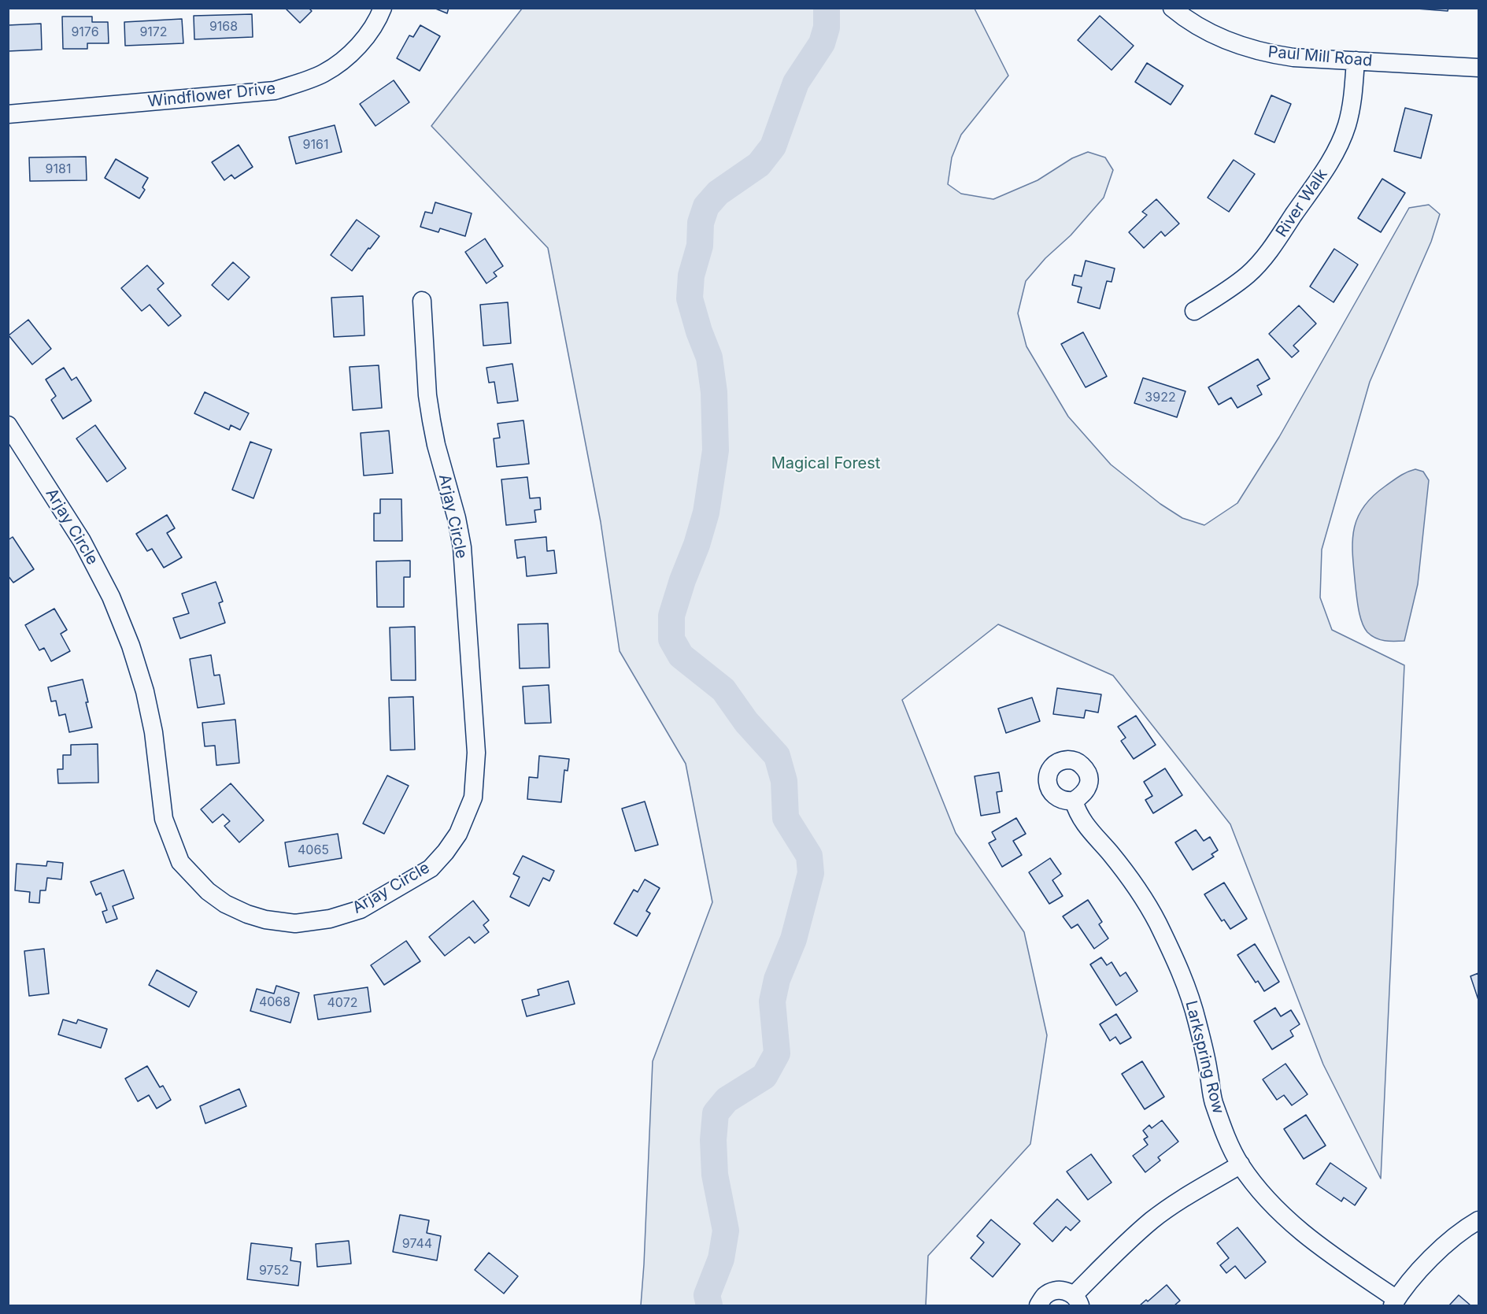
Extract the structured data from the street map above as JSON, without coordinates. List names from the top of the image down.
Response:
{
  "streets": {
    "street": [
      "Paul Mill Road",
      "Windflower Drive",
      "River Walk",
      "Arjay Circle",
      "Larkspring Row"
    ]
  },
  "crossings": [
    ["Paul Mill Road", "River Walk"]
  ],
  "parks": ["Magical Forest"],
  "house_numbers": [
    "9168",
    "9176",
    "9172",
    "9161",
    "9181",
    "3922",
    "4065",
    "4068",
    "4072",
    "9744",
    "9752"
  ]
}
